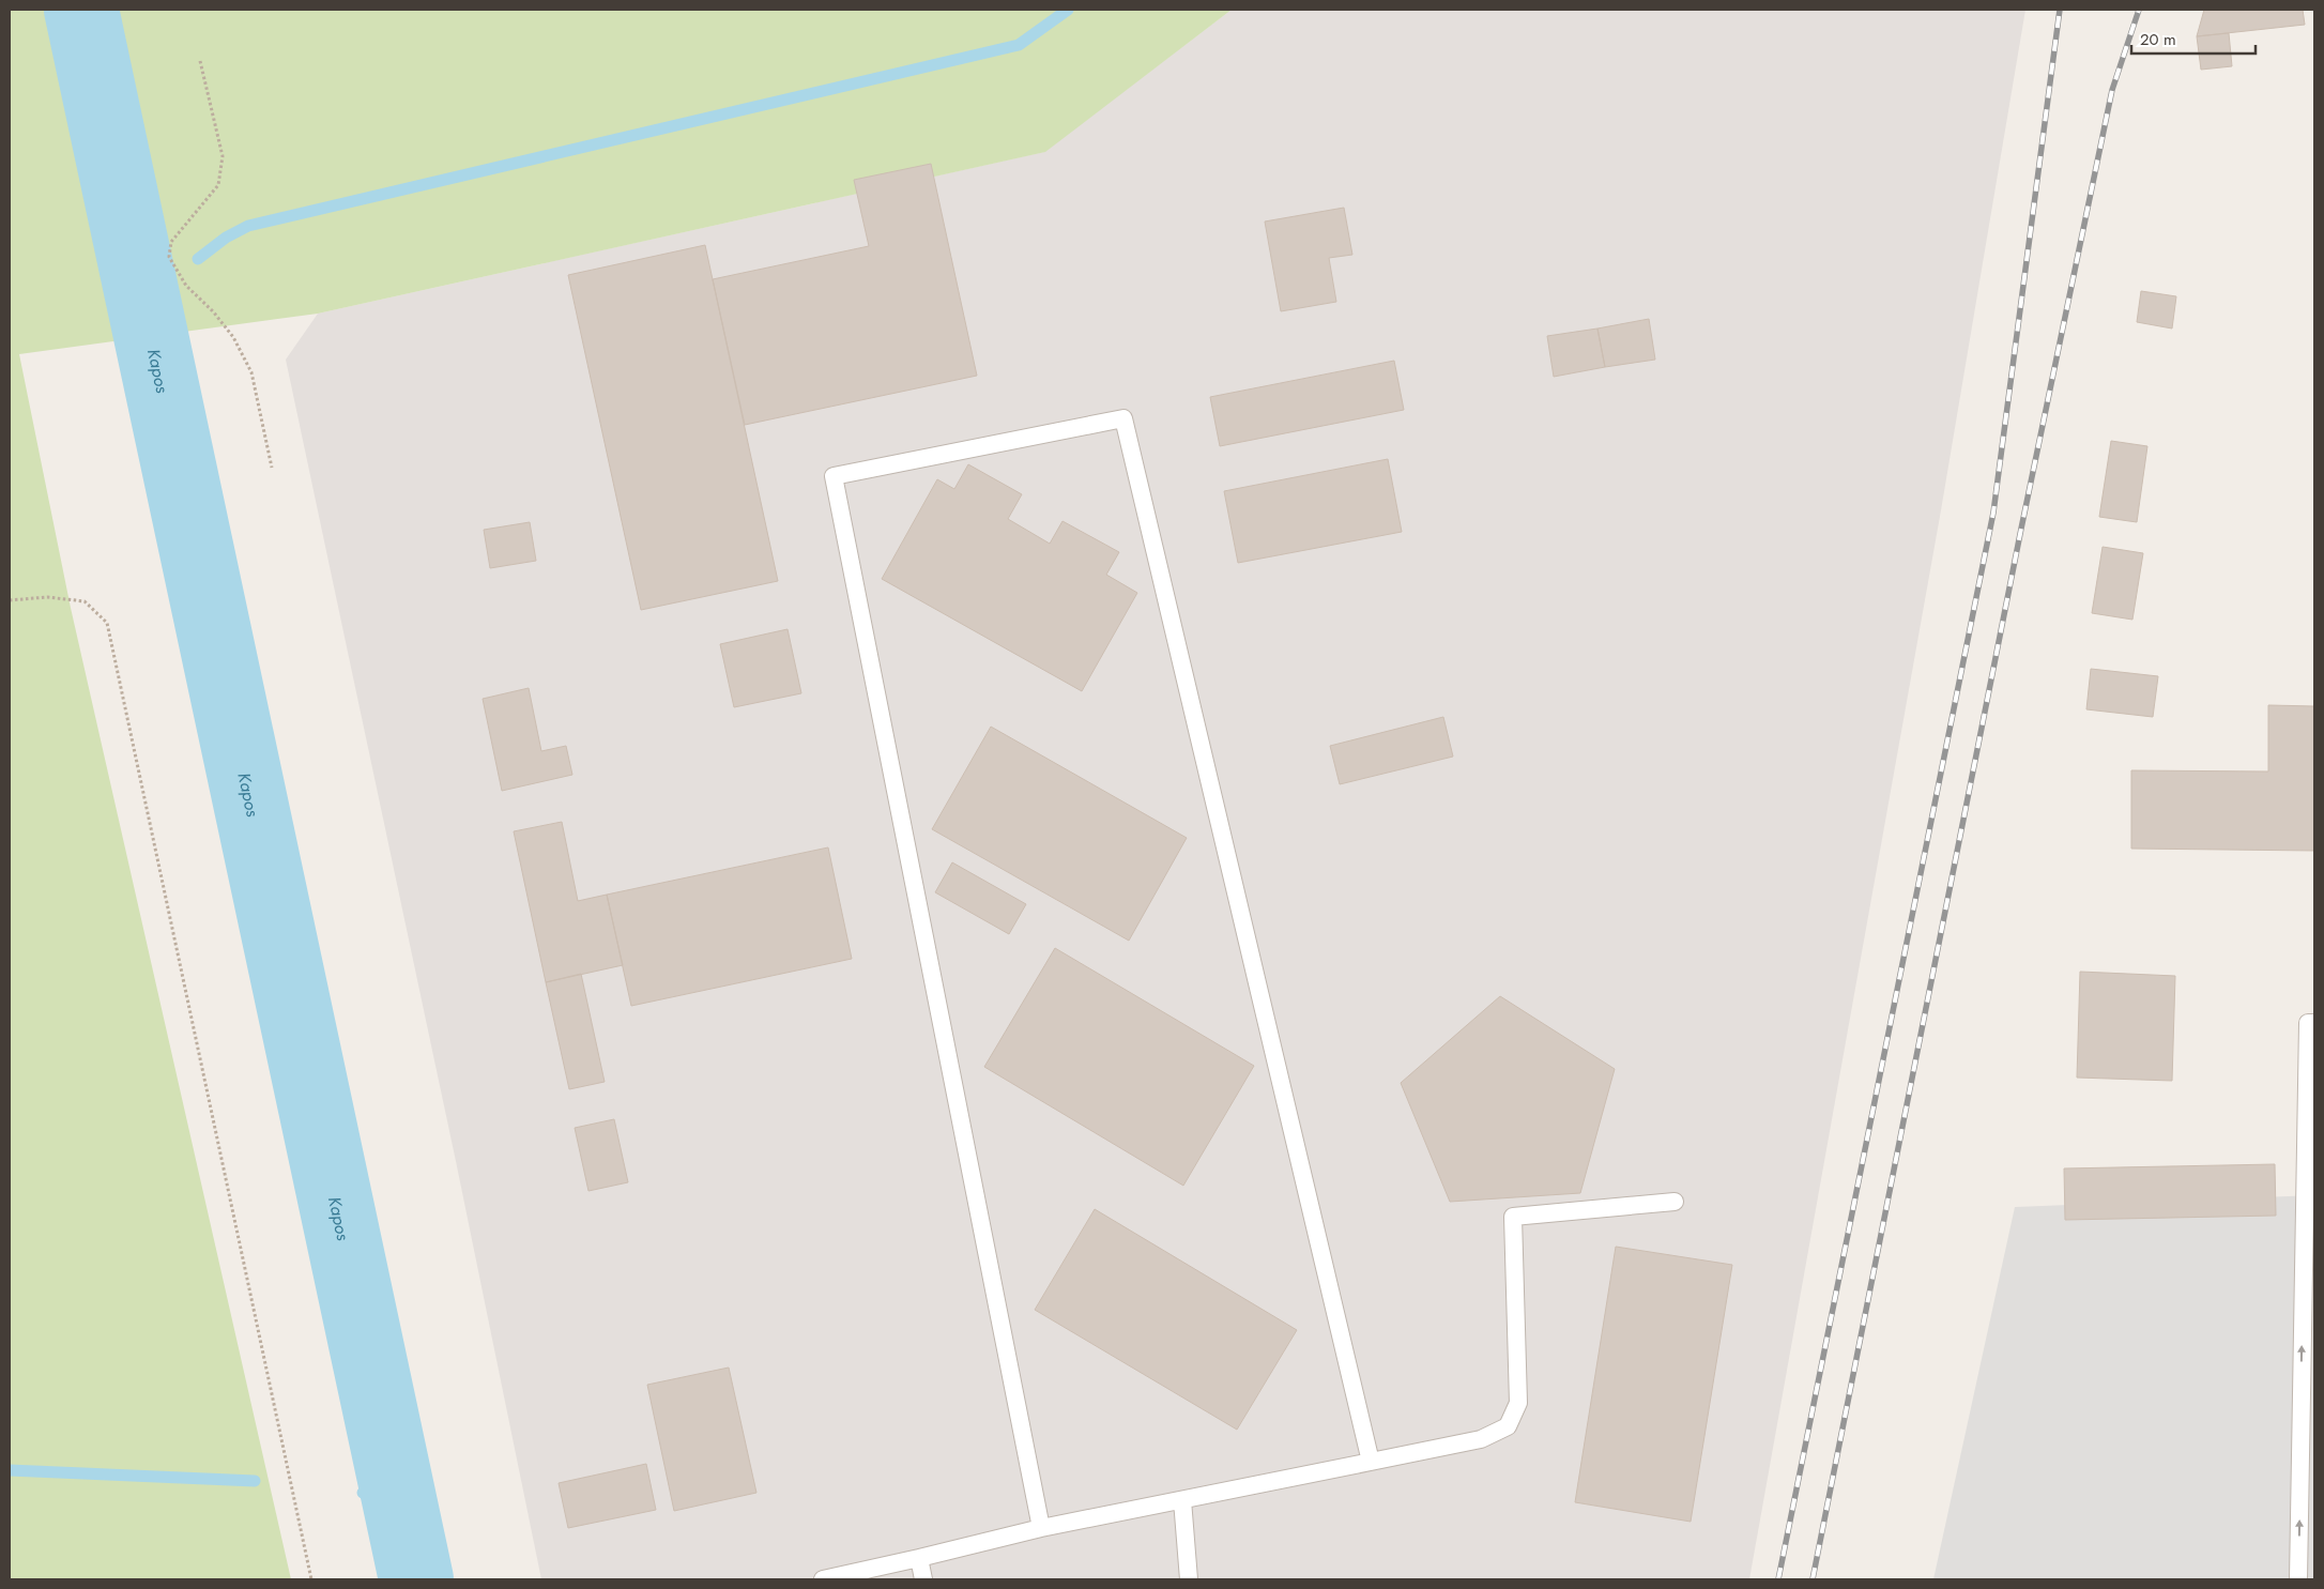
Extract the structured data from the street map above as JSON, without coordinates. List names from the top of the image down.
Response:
{
  "water": ["Kapos"],
  "scale_bar": "20 m"
}
